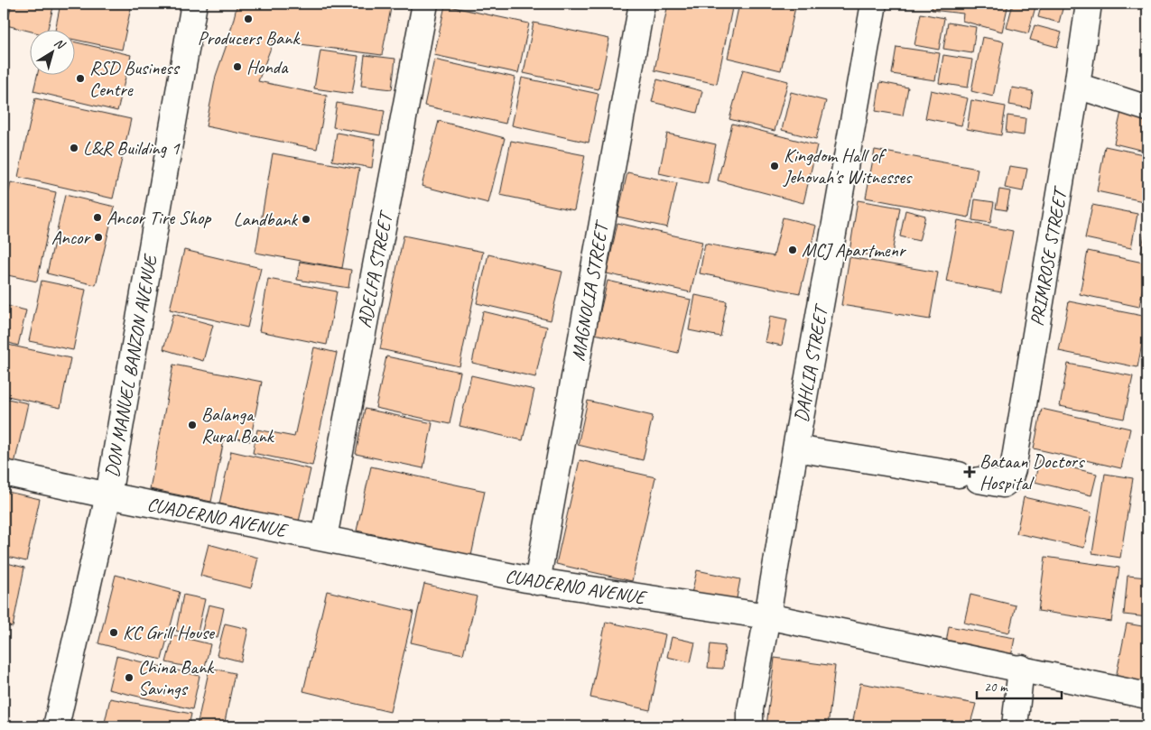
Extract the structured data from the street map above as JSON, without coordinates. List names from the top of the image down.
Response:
{
  "streets": {
    "street": [
      "PRIMROSE STREET",
      "ADELFA STREET",
      "MAGNOLIA STREET",
      "DAHLIA STREET",
      "DON MANUEL BANZON AVENUE",
      "CUADERNO AVENUE"
    ]
  },
  "crossings": [
    ["PRIMROSE STREET", "DAHLIA STREET"],
    ["ADELFA STREET", "CUADERNO AVENUE"],
    ["MAGNOLIA STREET", "CUADERNO AVENUE"],
    ["DAHLIA STREET", "CUADERNO AVENUE"],
    ["DON MANUEL BANZON AVENUE", "CUADERNO AVENUE"]
  ],
  "places": {
    "other": [
      "Producers Bank",
      "Honda",
      "RSD Business Centre",
      "L&R Building 1",
      "Kingdom Hall of Jehovah's Witnesses",
      "Ancor Tire Shop",
      "Landbank",
      "Ancor",
      "MCJ Apartmenr",
      "Balanga Rural Bank",
      "KC Grill House",
      "China Bank Savings"
    ],
    "health": ["Bataan Doctors Hospital"]
  },
  "scale_bar": "20 m",
  "north": "top right"
}
